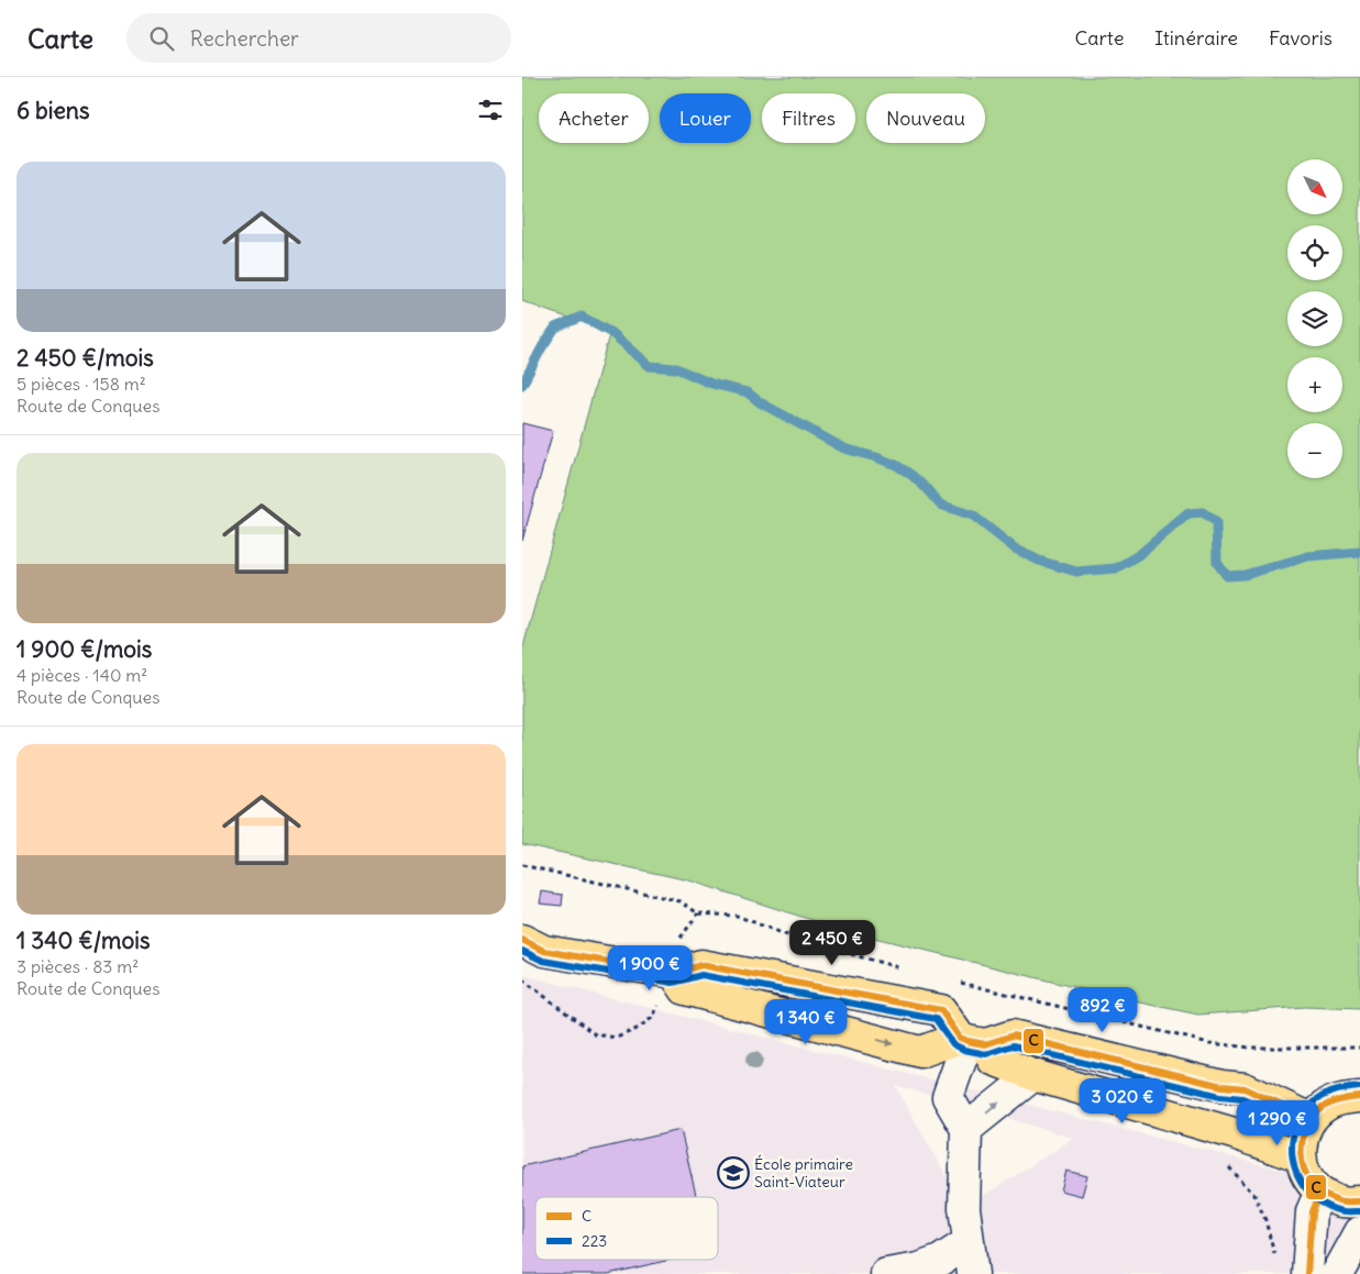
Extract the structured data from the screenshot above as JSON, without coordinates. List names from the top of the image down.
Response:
{
  "places": {
    "school or university": ["École primaire Saint-Viateur"]
  },
  "lines": ["transit line C", "transit line 223"],
  "legend": ["C", "223"],
  "north": "bottom right",
  "page": {
    "header": "Carte",
    "search": "Rechercher",
    "nav": ["Carte", "Itinéraire", "Favoris"],
    "heading": "6 biens",
    "chip": [
      "Acheter",
      "Louer",
      "Filtres",
      "Nouveau"
    ],
    "list": [
      {
        "name": "2 450 €/mois",
        "note": "5 pièces · 158 m² · Route de Conques"
      },
      {
        "name": "1 900 €/mois",
        "note": "4 pièces · 140 m² · Route de Conques"
      },
      {
        "name": "1 340 €/mois",
        "note": "3 pièces · 83 m² · Route de Conques"
      }
    ],
    "map_buttons": ["+", "−"],
    "price": [
      "2 450 €",
      "1 900 €",
      "892 €",
      "1 340 €",
      "3 020 €",
      "1 290 €"
    ]
  }
}
